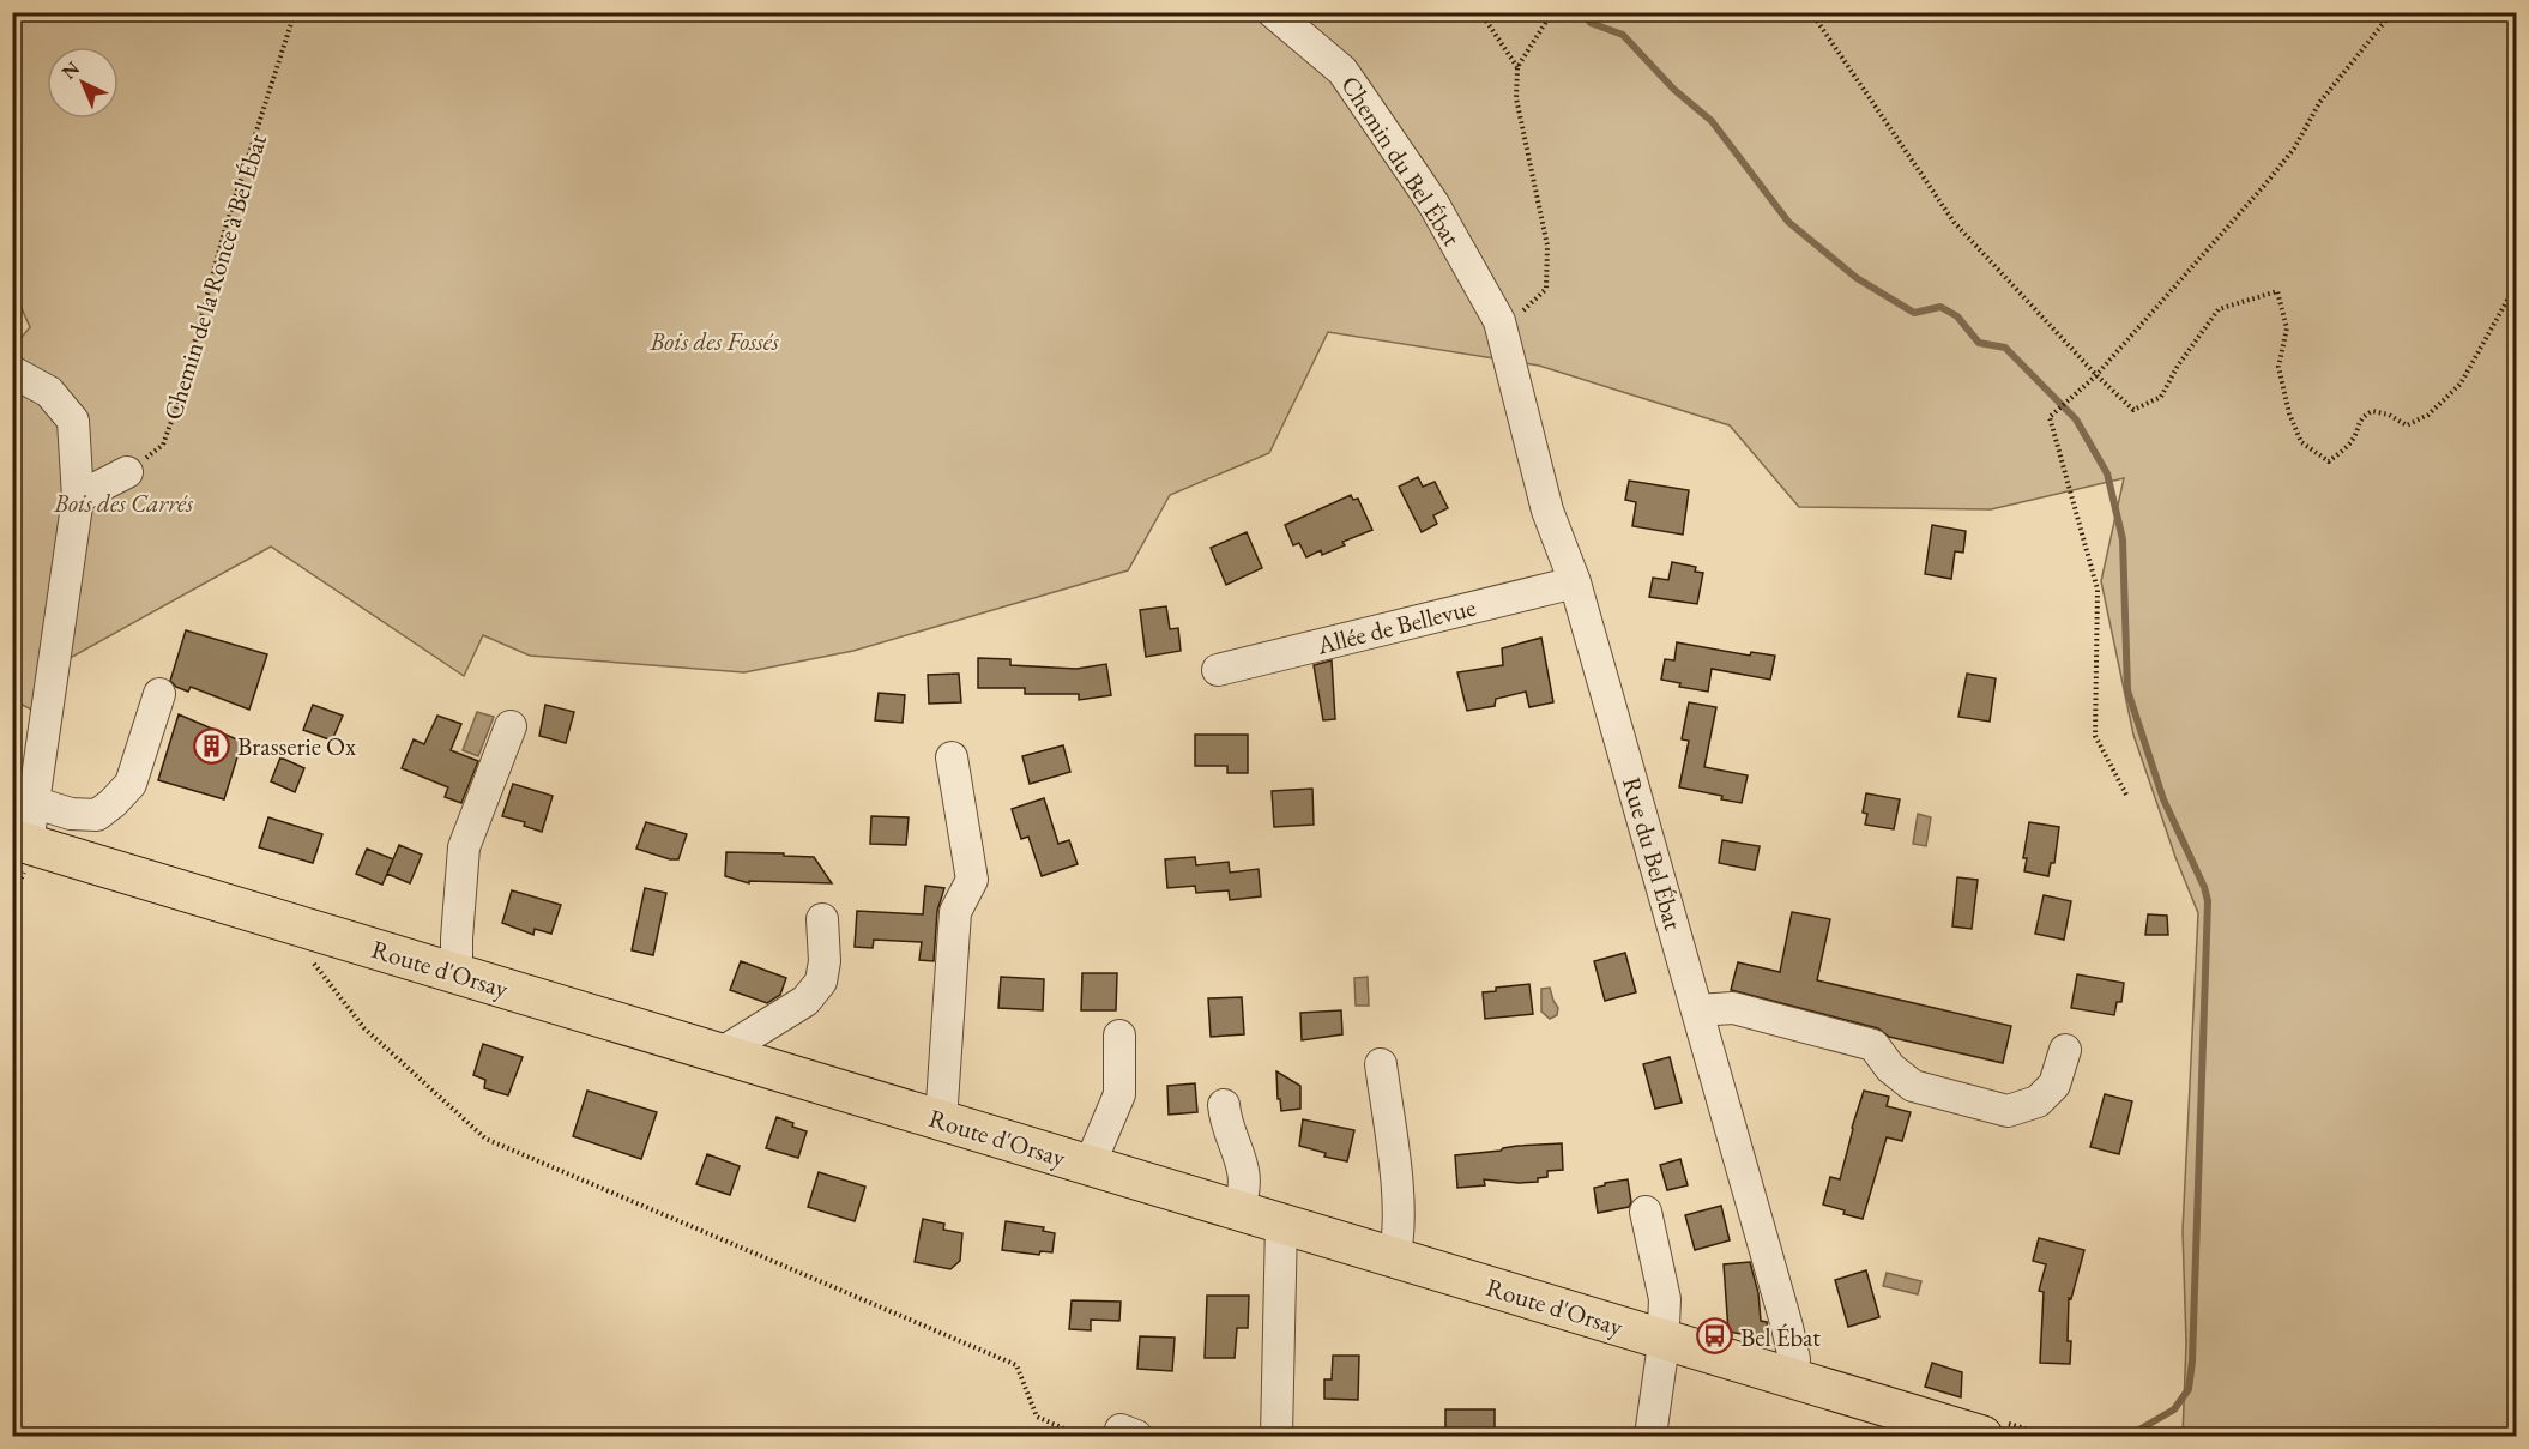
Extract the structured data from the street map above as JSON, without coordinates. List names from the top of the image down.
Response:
{
  "streets": {
    "main road": ["Route d'Orsay"],
    "street": ["Chemin du Bel Ébat", "Allée de Bellevue", "Rue du Bel Ébat"],
    "path": ["Chemin de la Ronce à Bel Ébat"]
  },
  "crossings": [
    ["Chemin du Bel Ébat", "Rue du Bel Ébat"],
    ["Allée de Bellevue", "Rue du Bel Ébat"],
    ["Rue du Bel Ébat", "Route d'Orsay"]
  ],
  "parks": ["Bois des Fossés", "Bois des Carrés"],
  "places": {
    "building": ["Brasserie Ox"],
    "bus stop": ["Bel Ébat"]
  },
  "north": "top left"
}
